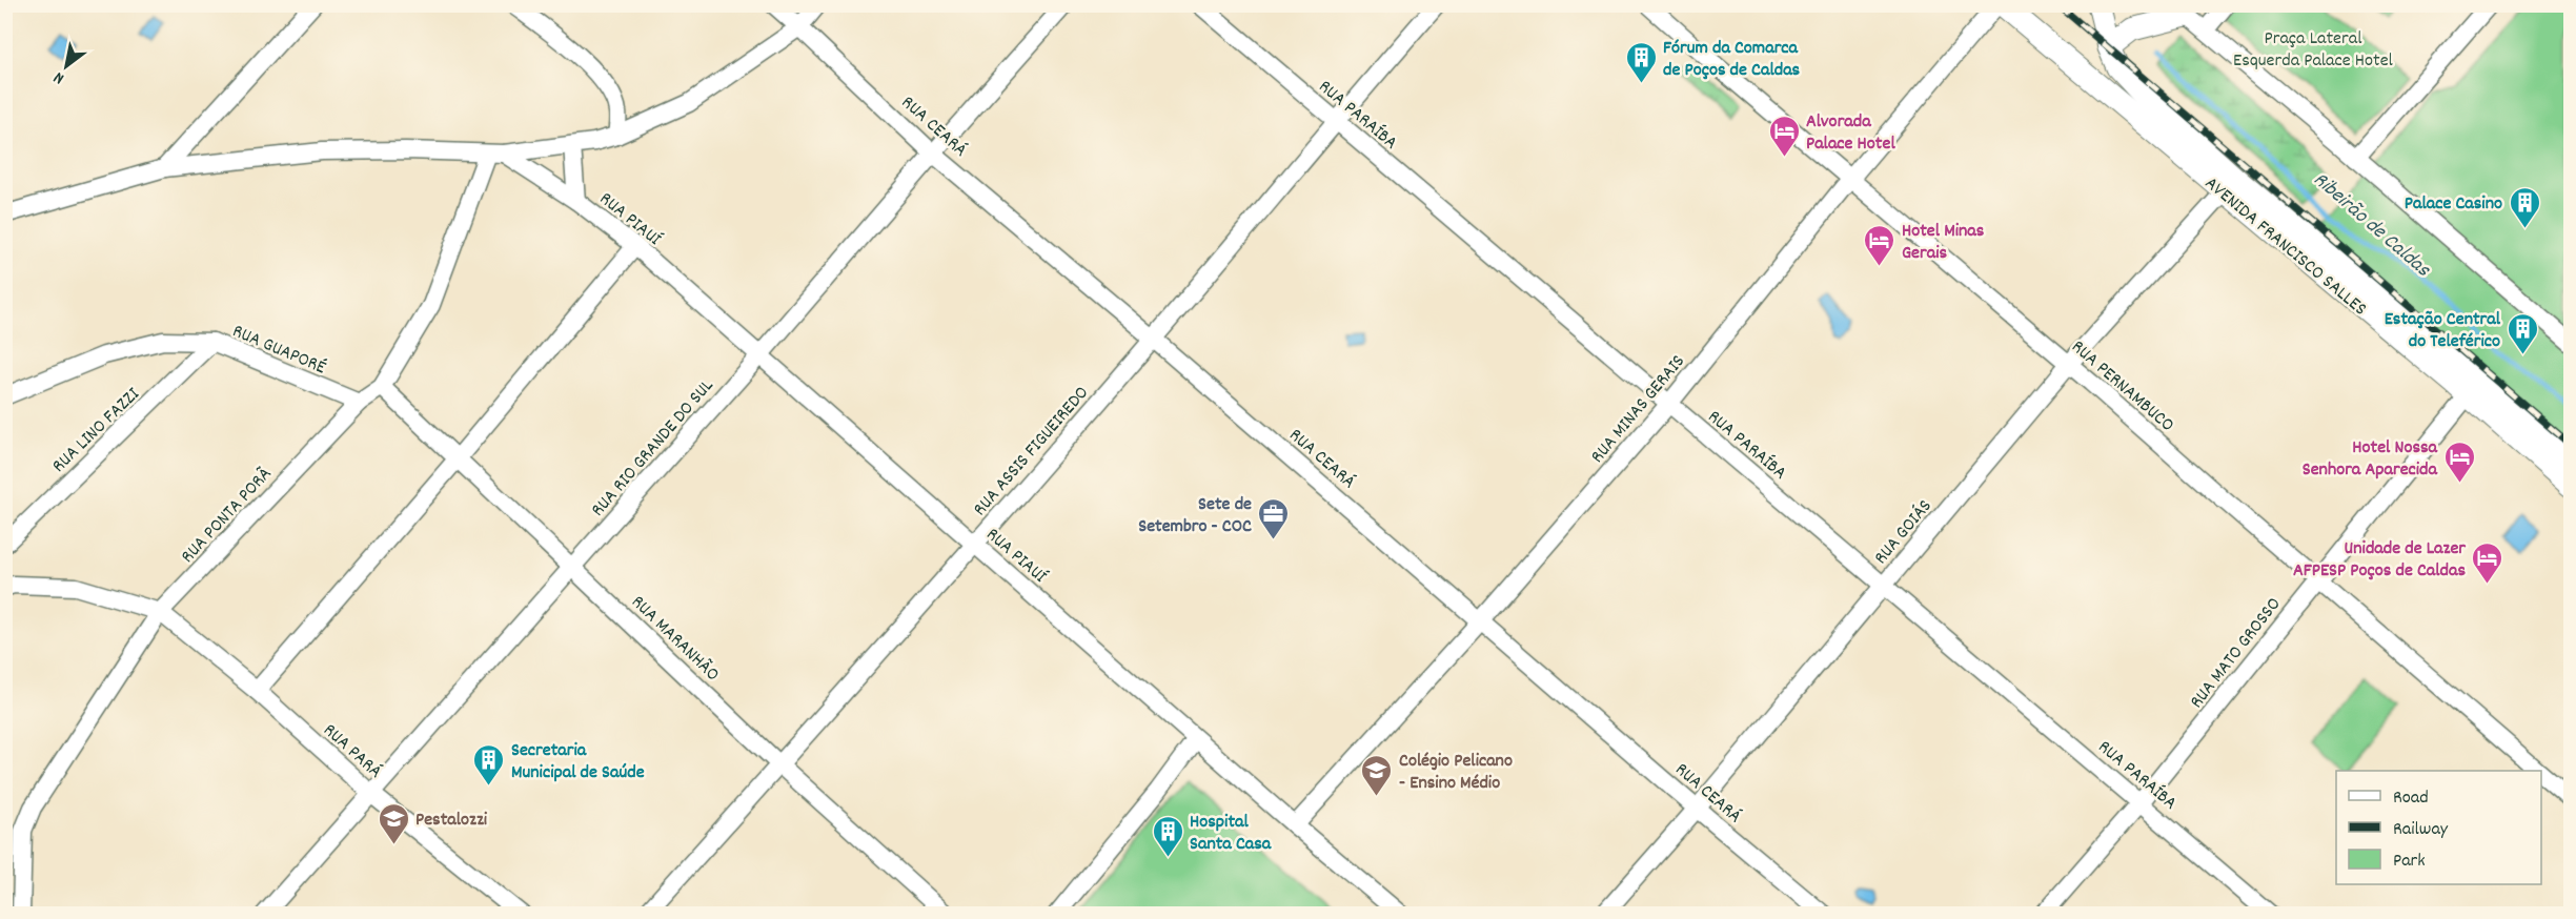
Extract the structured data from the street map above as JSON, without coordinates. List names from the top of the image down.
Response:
{
  "streets": {
    "main road": ["AVENIDA FRANCISCO SALLES"],
    "street": [
      "RUA PARAÍBA",
      "RUA CEARÁ",
      "RUA PIAUÍ",
      "RUA GUAPORÉ",
      "RUA PERNAMBUCO",
      "RUA MINAS GERAIS",
      "RUA LINO FAZZI",
      "RUA RIO GRANDE DO SUL",
      "RUA ASSIS FIGUEIREDO",
      "RUA PONTA PORÃ",
      "RUA GOIÁS",
      "RUA MARANHÃO",
      "RUA MATO GROSSO",
      "RUA PARÁ"
    ]
  },
  "crossings": [
    ["RUA PARAÍBA", "RUA MINAS GERAIS"],
    ["RUA PARAÍBA", "RUA ASSIS FIGUEIREDO"],
    ["RUA PARAÍBA", "RUA GOIÁS"],
    ["RUA PARAÍBA", "RUA MATO GROSSO"],
    ["RUA CEARÁ", "RUA MINAS GERAIS"],
    ["RUA CEARÁ", "RUA RIO GRANDE DO SUL"],
    ["RUA CEARÁ", "RUA ASSIS FIGUEIREDO"],
    ["RUA CEARÁ", "RUA GOIÁS"],
    ["RUA PIAUÍ", "RUA MINAS GERAIS"],
    ["RUA PIAUÍ", "RUA RIO GRANDE DO SUL"],
    ["RUA PIAUÍ", "RUA ASSIS FIGUEIREDO"],
    ["RUA PIAUÍ", "RUA PONTA PORÃ"],
    ["AVENIDA FRANCISCO SALLES", "RUA GOIÁS"],
    ["AVENIDA FRANCISCO SALLES", "RUA MATO GROSSO"],
    ["RUA GUAPORÉ", "RUA LINO FAZZI"],
    ["RUA GUAPORÉ", "RUA PONTA PORÃ"],
    ["RUA PERNAMBUCO", "RUA MINAS GERAIS"],
    ["RUA PERNAMBUCO", "RUA GOIÁS"],
    ["RUA PERNAMBUCO", "RUA MATO GROSSO"],
    ["RUA RIO GRANDE DO SUL", "RUA MARANHÃO"],
    ["RUA RIO GRANDE DO SUL", "RUA PARÁ"],
    ["RUA ASSIS FIGUEIREDO", "RUA MARANHÃO"],
    ["RUA PONTA PORÃ", "RUA MARANHÃO"],
    ["RUA PONTA PORÃ", "RUA PARÁ"]
  ],
  "water": ["Ribeirão de Caldas"],
  "parks": ["Praça Lateral Esquerda Palace Hotel"],
  "places": {
    "building": [
      "Fórum da Comarca de Poços de Caldas",
      "Palace Casino",
      "Estação Central do Teleférico",
      "Secretaria Municipal de Saúde",
      "Hospital Santa Casa"
    ],
    "hotel": [
      "Alvorada Palace Hotel",
      "Hotel Minas Gerais",
      "Hotel Nossa Senhora Aparecida",
      "Unidade de Lazer AFPESP Poços de Caldas"
    ],
    "office": ["Sete de Setembro - COC"],
    "school or university": ["Colégio Pelicano - Ensino Médio", "Pestalozzi"]
  },
  "legend": ["Road", "Railway", "Park"],
  "north": "bottom left"
}
